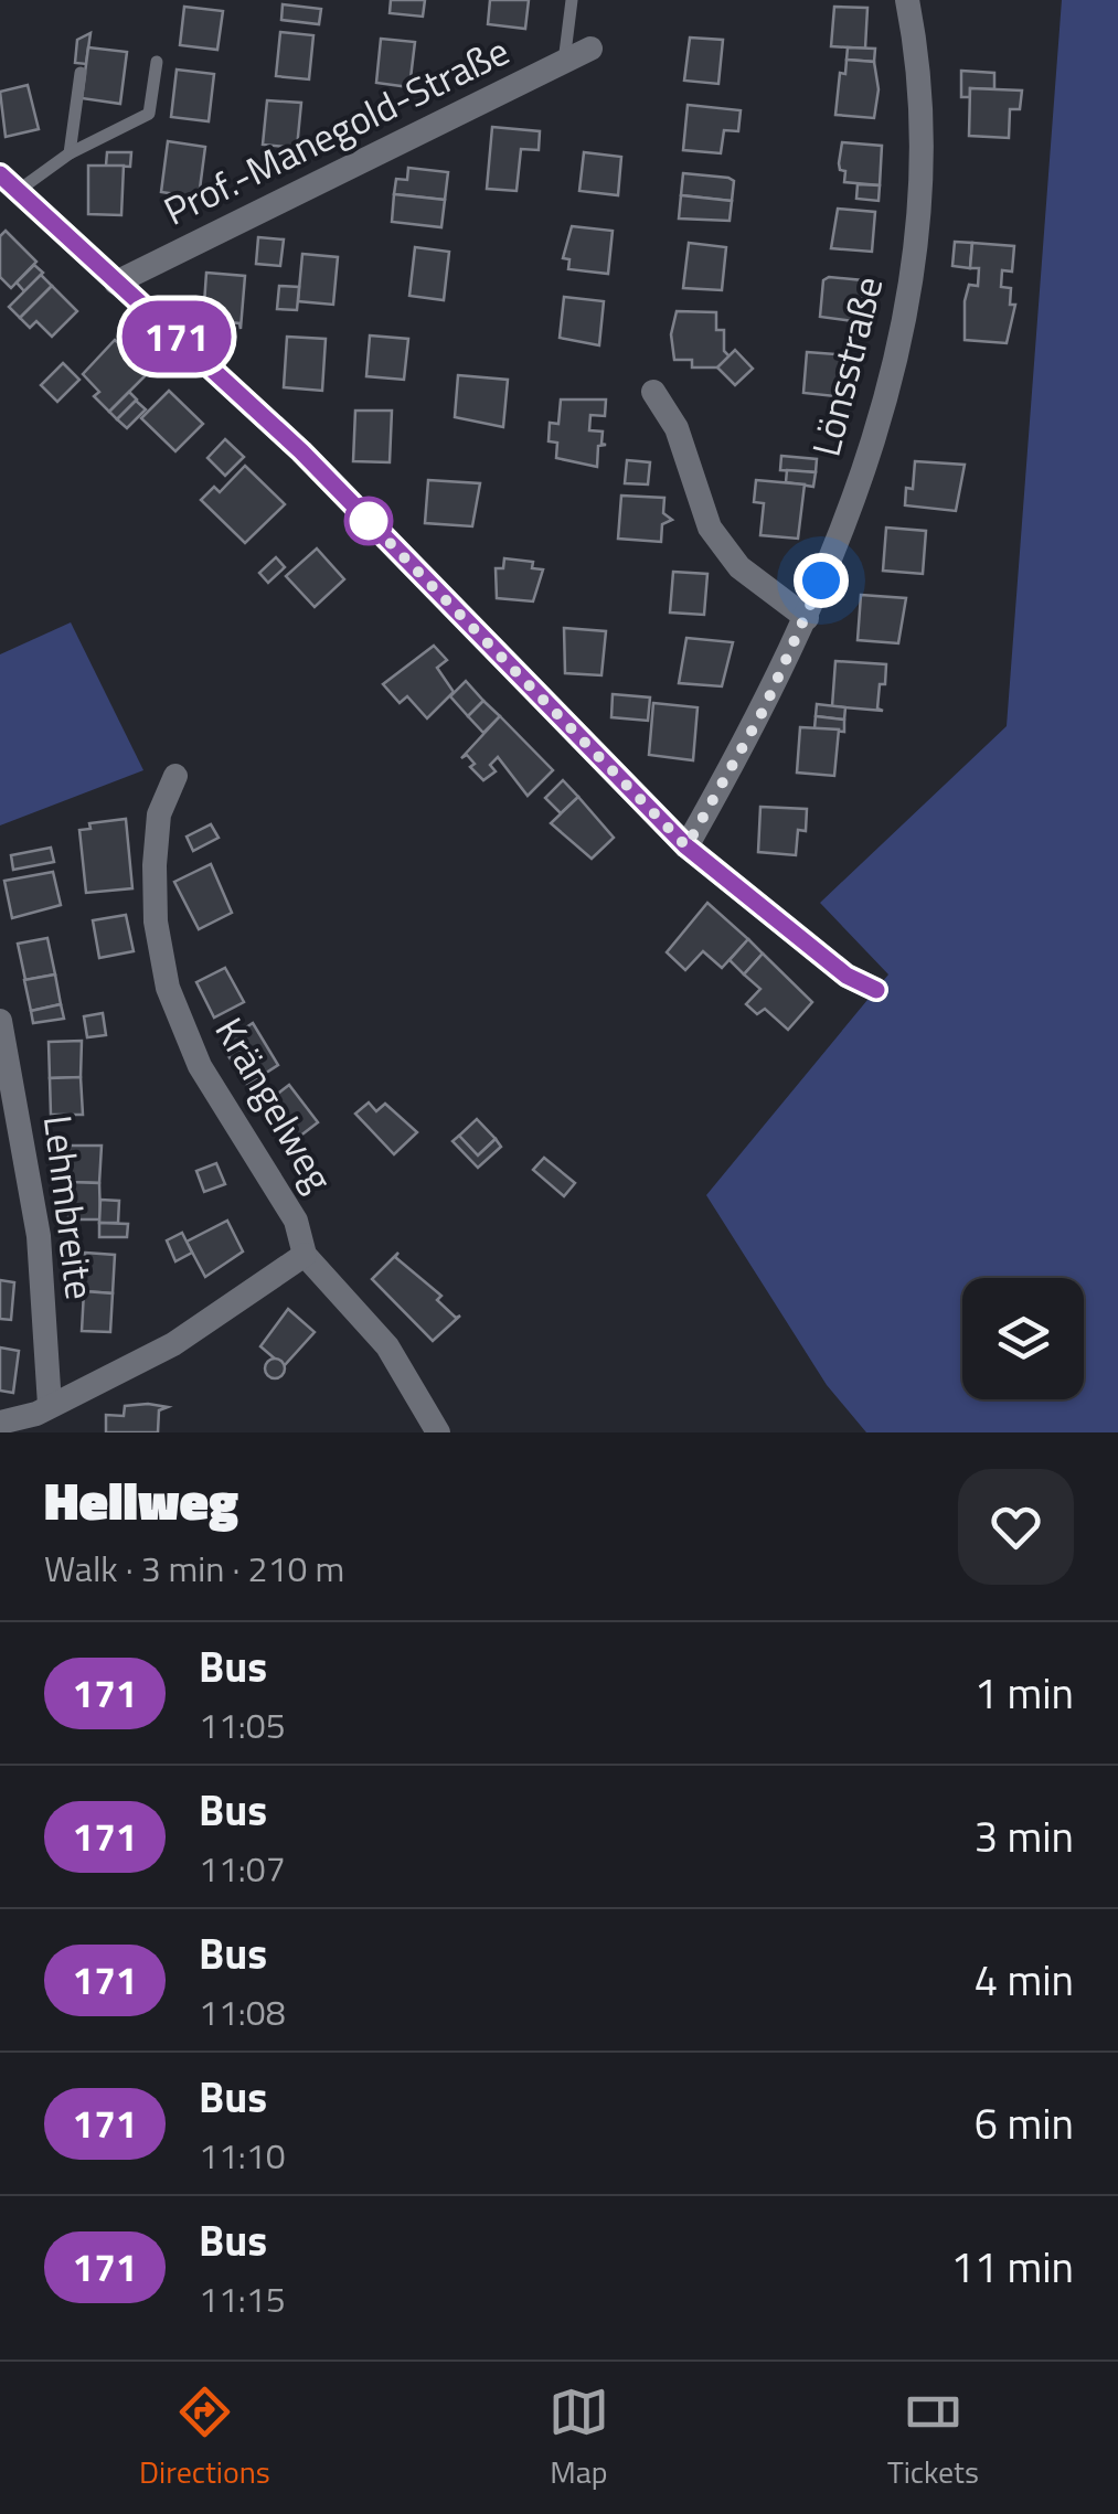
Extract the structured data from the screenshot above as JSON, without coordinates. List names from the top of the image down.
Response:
{
  "streets": {
    "street": [
      "Prof.-Manegold-Straße",
      "Lönsstraße",
      "Krängelweg",
      "Lehmbreite"
    ]
  },
  "lines": ["bus line 171"],
  "page": {
    "on_map": "171",
    "heading": ["Hellweg", "Walk · 3 min · 210 m"],
    "list": [
      {
        "mark": "171",
        "name": "Bus",
        "note": "11:05",
        "value": "1 min"
      },
      {
        "mark": "171",
        "name": "Bus",
        "note": "11:07",
        "value": "3 min"
      },
      {
        "mark": "171",
        "name": "Bus",
        "note": "11:08",
        "value": "4 min"
      },
      {
        "mark": "171",
        "name": "Bus",
        "note": "11:10",
        "value": "6 min"
      },
      {
        "mark": "171",
        "name": "Bus",
        "note": "11:15",
        "value": "11 min"
      }
    ],
    "tabs": ["Directions", "Map", "Tickets"]
  }
}
